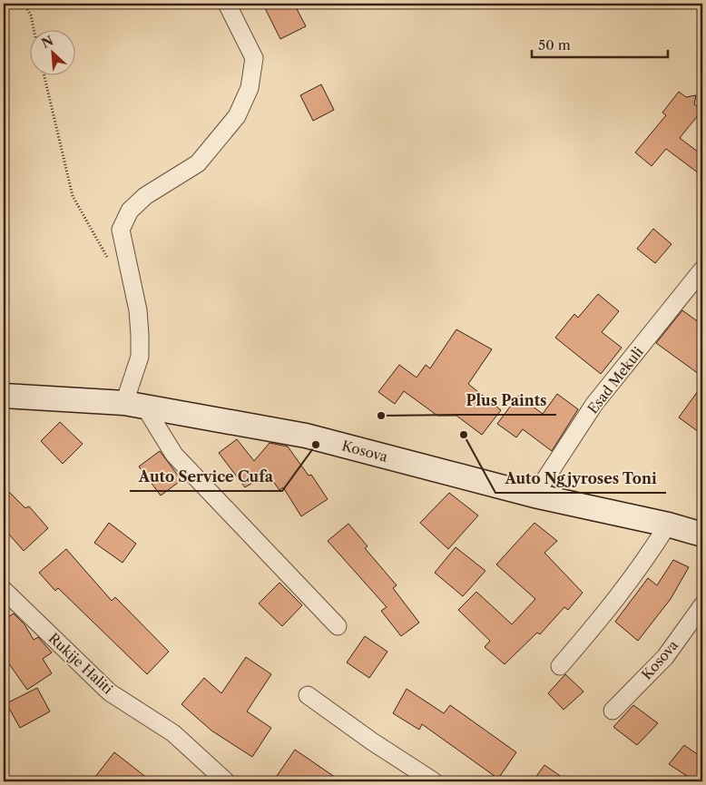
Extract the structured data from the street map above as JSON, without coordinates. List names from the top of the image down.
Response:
{
  "streets": {
    "street": ["Esad Mekuli", "Kosova", "Rukije Haliti"]
  },
  "crossings": [
    ["Esad Mekuli", "Kosova"]
  ],
  "places": ["Plus Paints", "Auto Ngjyroses Toni", "Auto Service Cufa"],
  "scale_bar": "50 m",
  "north": "top left"
}
